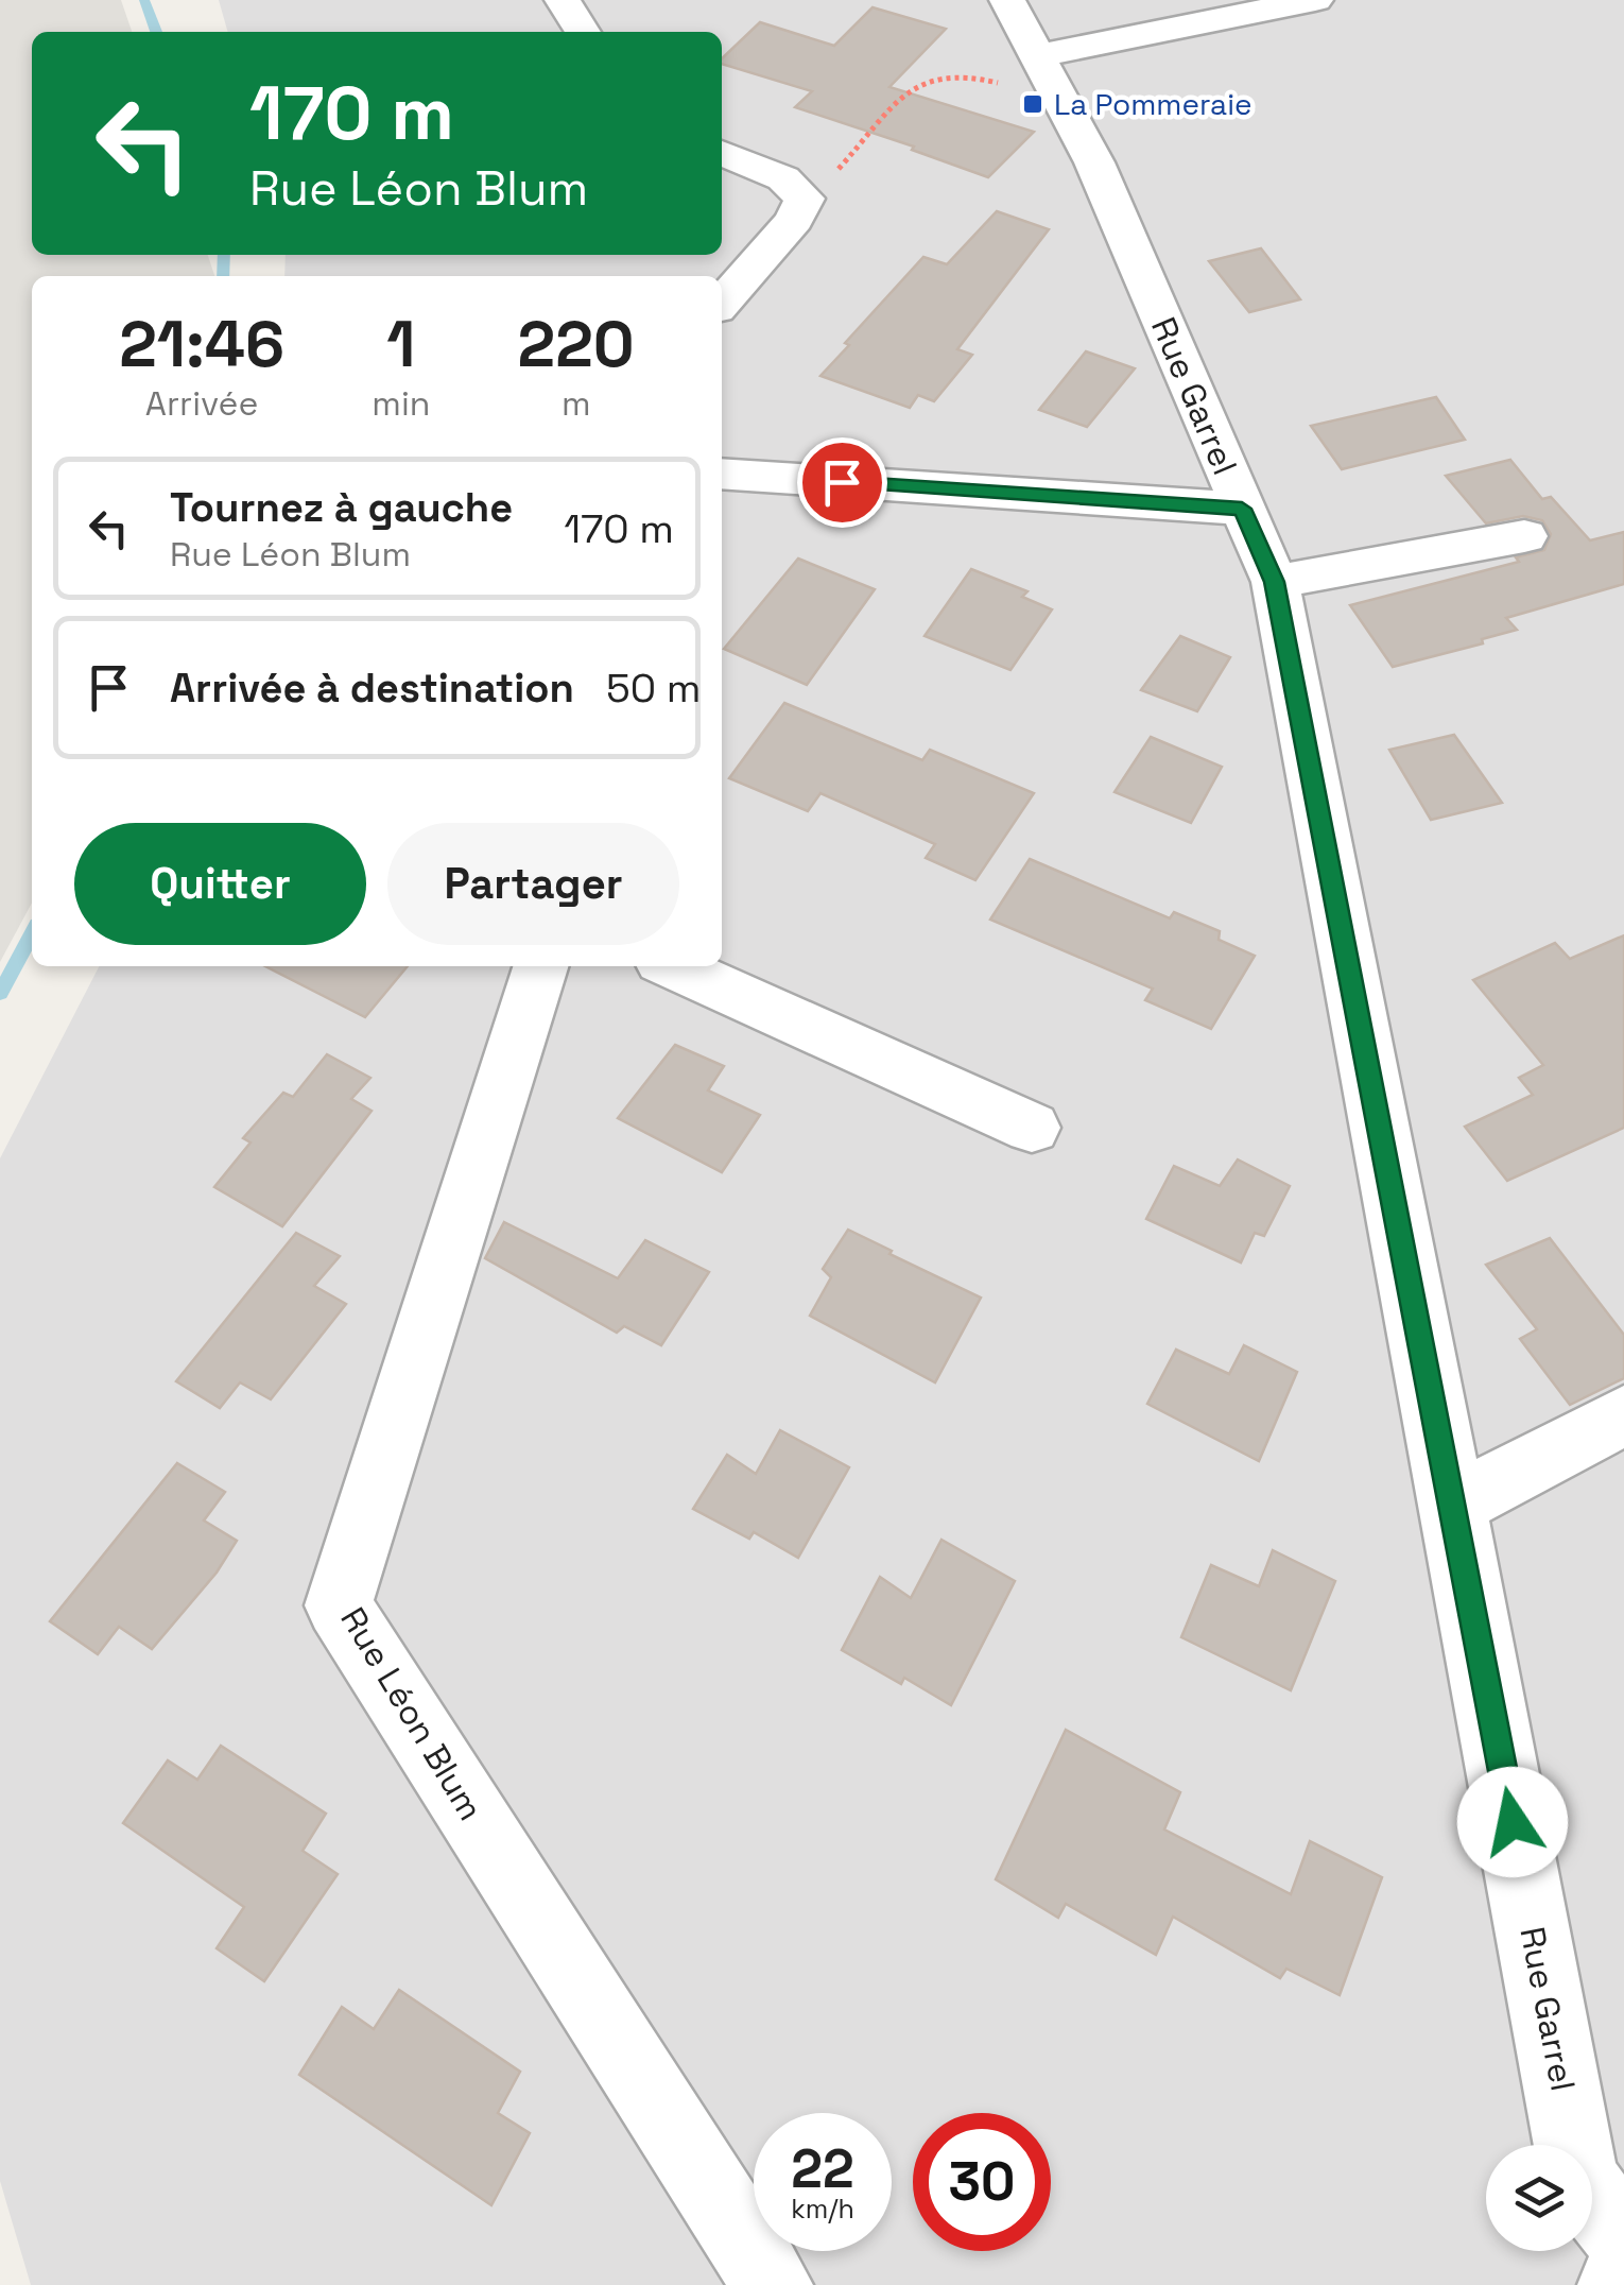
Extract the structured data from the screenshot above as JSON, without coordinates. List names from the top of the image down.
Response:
{
  "streets": {
    "street": ["Rue Garrel", "Rue Léon Blum"]
  },
  "places": {
    "transit": ["La Pommeraie"]
  },
  "page": {
    "turn": ["170 m", "Rue Léon Blum"],
    "eta": [
      "21:46",
      "Arrivée",
      "1",
      "min",
      "220",
      "m"
    ],
    "list": [
      {
        "name": "Tournez à gauche",
        "note": "Rue Léon Blum",
        "value": "170 m"
      },
      {
        "name": "Arrivée à destination",
        "value": "50 m"
      }
    ],
    "buttons": ["Quitter", "Partager"],
    "speed": "22 km/h",
    "limit": "30"
  }
}
